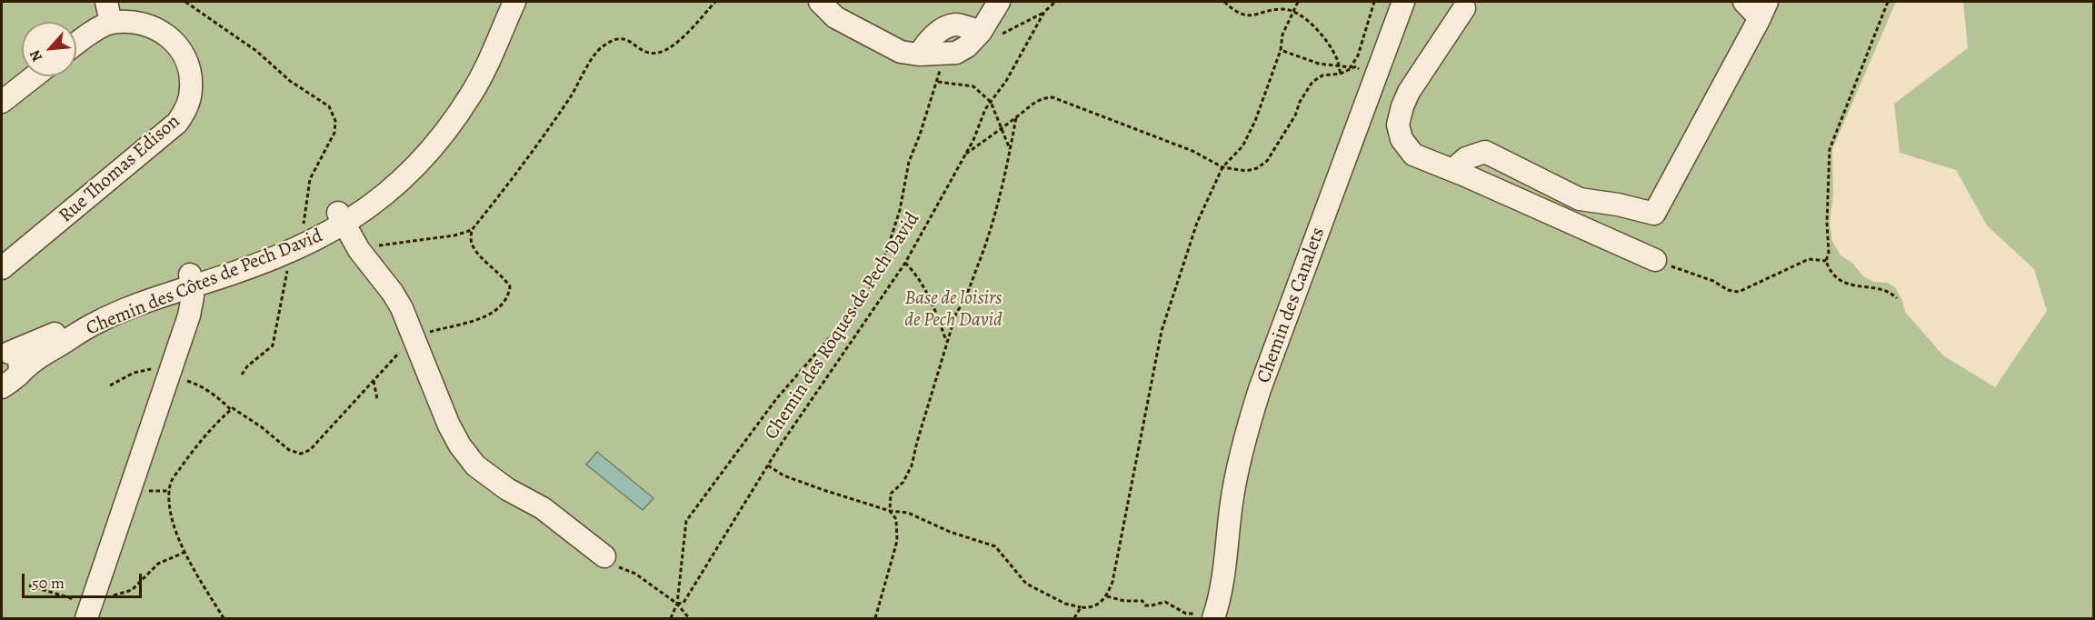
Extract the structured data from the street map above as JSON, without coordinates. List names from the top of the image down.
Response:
{
  "streets": {
    "street": ["Rue Thomas Edison", "Chemin des Côtes de Pech David", "Chemin des Canalets"],
    "path": ["Chemin des Roques de Pech David"]
  },
  "parks": ["Base de loisirs de Pech David"],
  "scale_bar": "50 m",
  "north": "bottom left"
}
